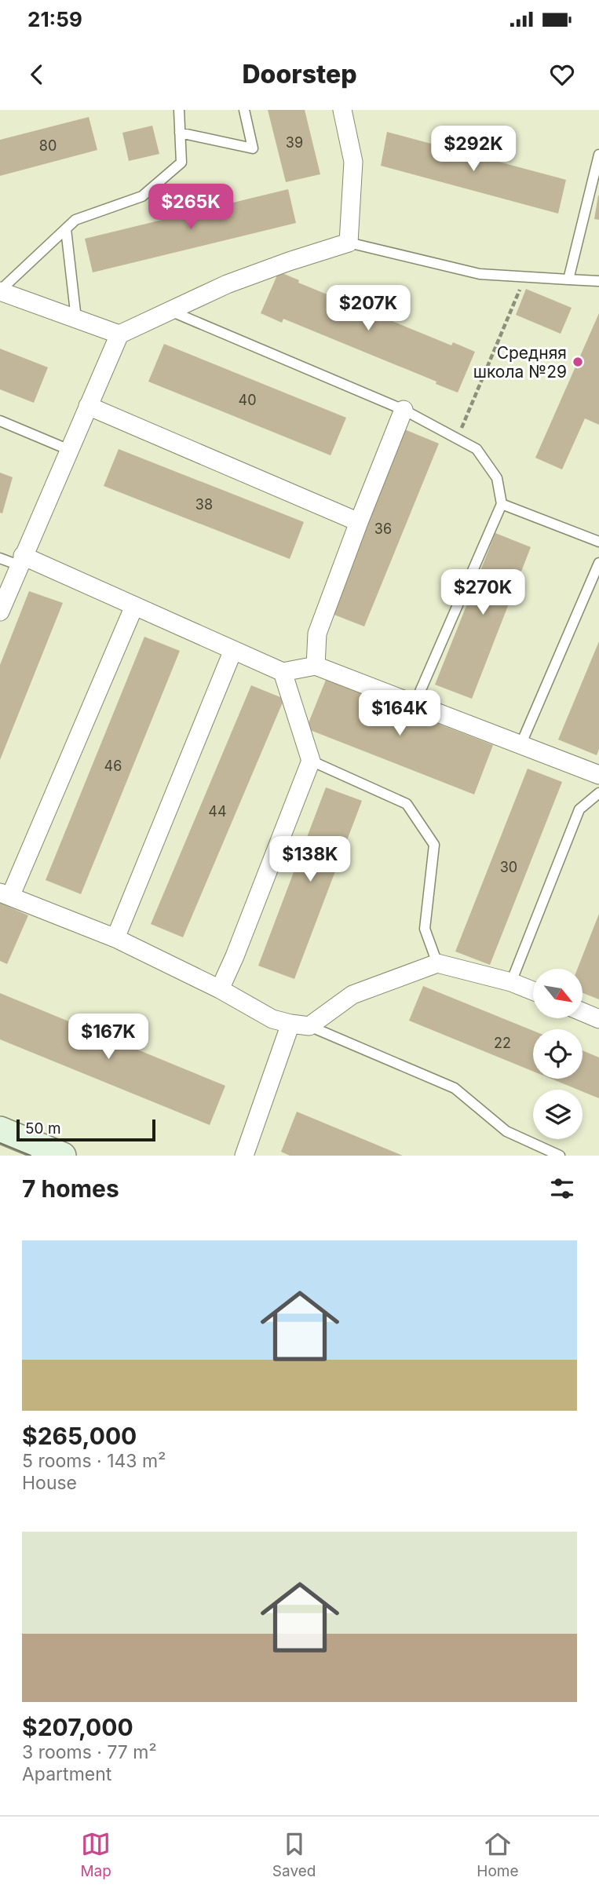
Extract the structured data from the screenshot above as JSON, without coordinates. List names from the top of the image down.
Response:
{
  "places": ["Средняя школа №29"],
  "house_numbers": [
    "39",
    "80",
    "40",
    "38",
    "36",
    "46",
    "44",
    "30",
    "22"
  ],
  "scale_bar": "50 m",
  "north": "bottom right",
  "page": {
    "status": "21:59",
    "header": "Doorstep",
    "price": [
      "$292K",
      "$265K",
      "$207K",
      "$270K",
      "$164K",
      "$138K",
      "$167K"
    ],
    "scale": "50 m",
    "heading": "7 homes",
    "list": [
      {
        "name": "$265,000",
        "note": "5 rooms · 143 m² · House"
      },
      {
        "name": "$207,000",
        "note": "3 rooms · 77 m² · Apartment"
      }
    ],
    "tabs": ["Map", "Saved", "Home"]
  }
}
